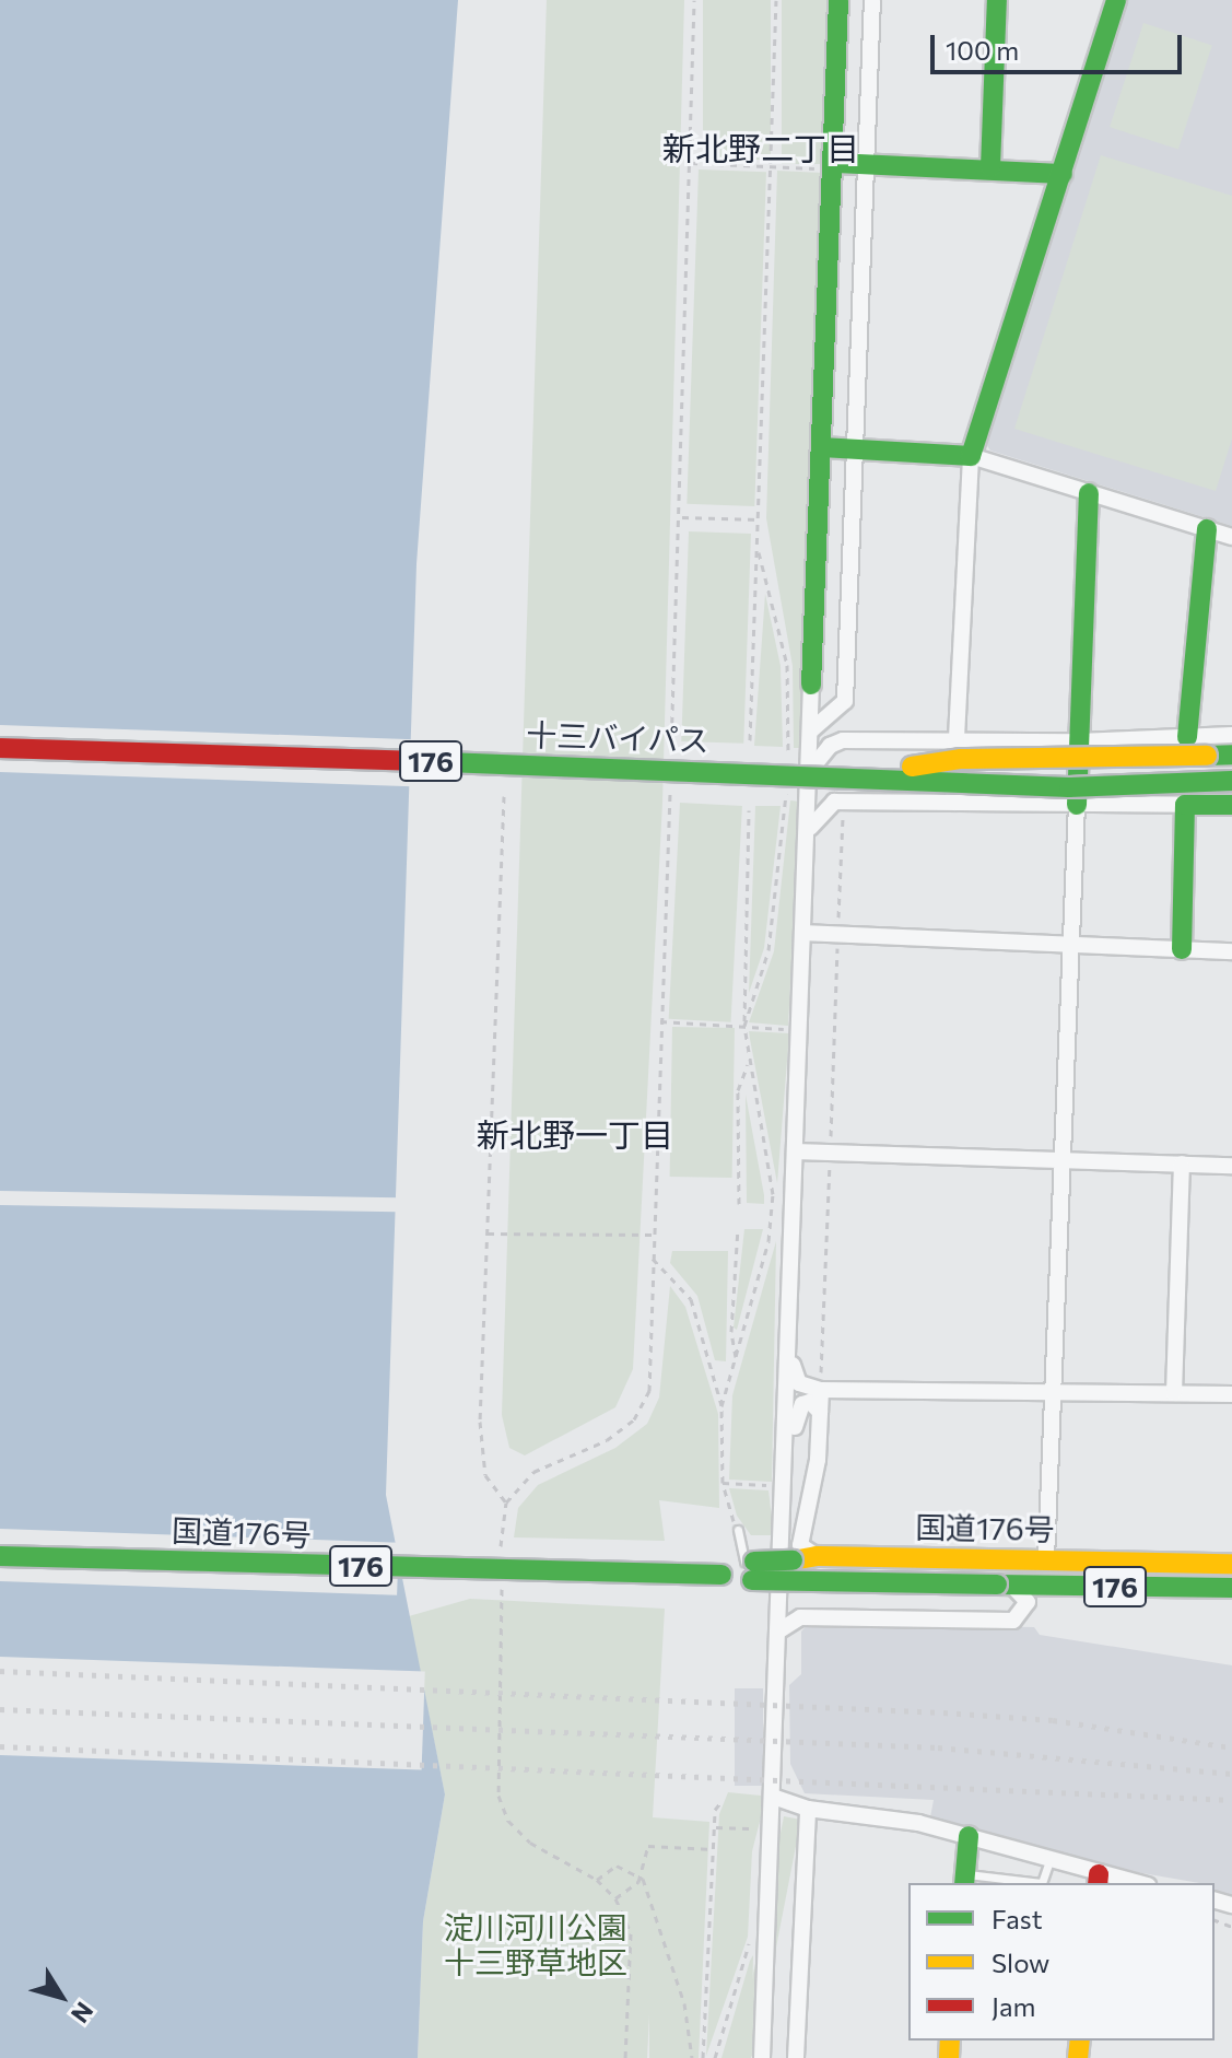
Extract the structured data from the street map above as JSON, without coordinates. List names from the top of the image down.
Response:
{
  "streets": {
    "main road": ["十三バイパス", "176", "国道176号"]
  },
  "crossings": [
    ["十三バイパス", "176"]
  ],
  "districts": ["新北野二丁目", "新北野一丁目"],
  "parks": ["淀川河川公園 十三野草地区"],
  "legend": ["Fast", "Slow", "Jam"],
  "scale_bar": "100 m",
  "north": "bottom right"
}
